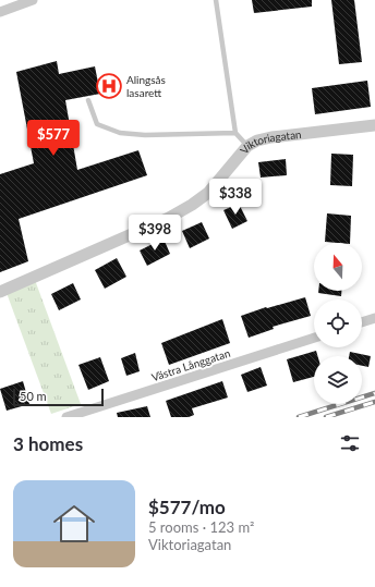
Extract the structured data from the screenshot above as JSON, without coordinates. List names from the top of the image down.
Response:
{
  "streets": {
    "street": ["Viktoriagatan", "Västra Långgatan"]
  },
  "places": {
    "hospital": ["Alingsås lasarett"]
  },
  "scale_bar": "50 m",
  "north": "top",
  "page": {
    "price": ["$577", "$338", "$398"],
    "scale": "50 m",
    "heading": "3 homes",
    "list": [
      {
        "name": "$577/mo",
        "note": "5 rooms · 123 m² · Viktoriagatan"
      }
    ]
  }
}
